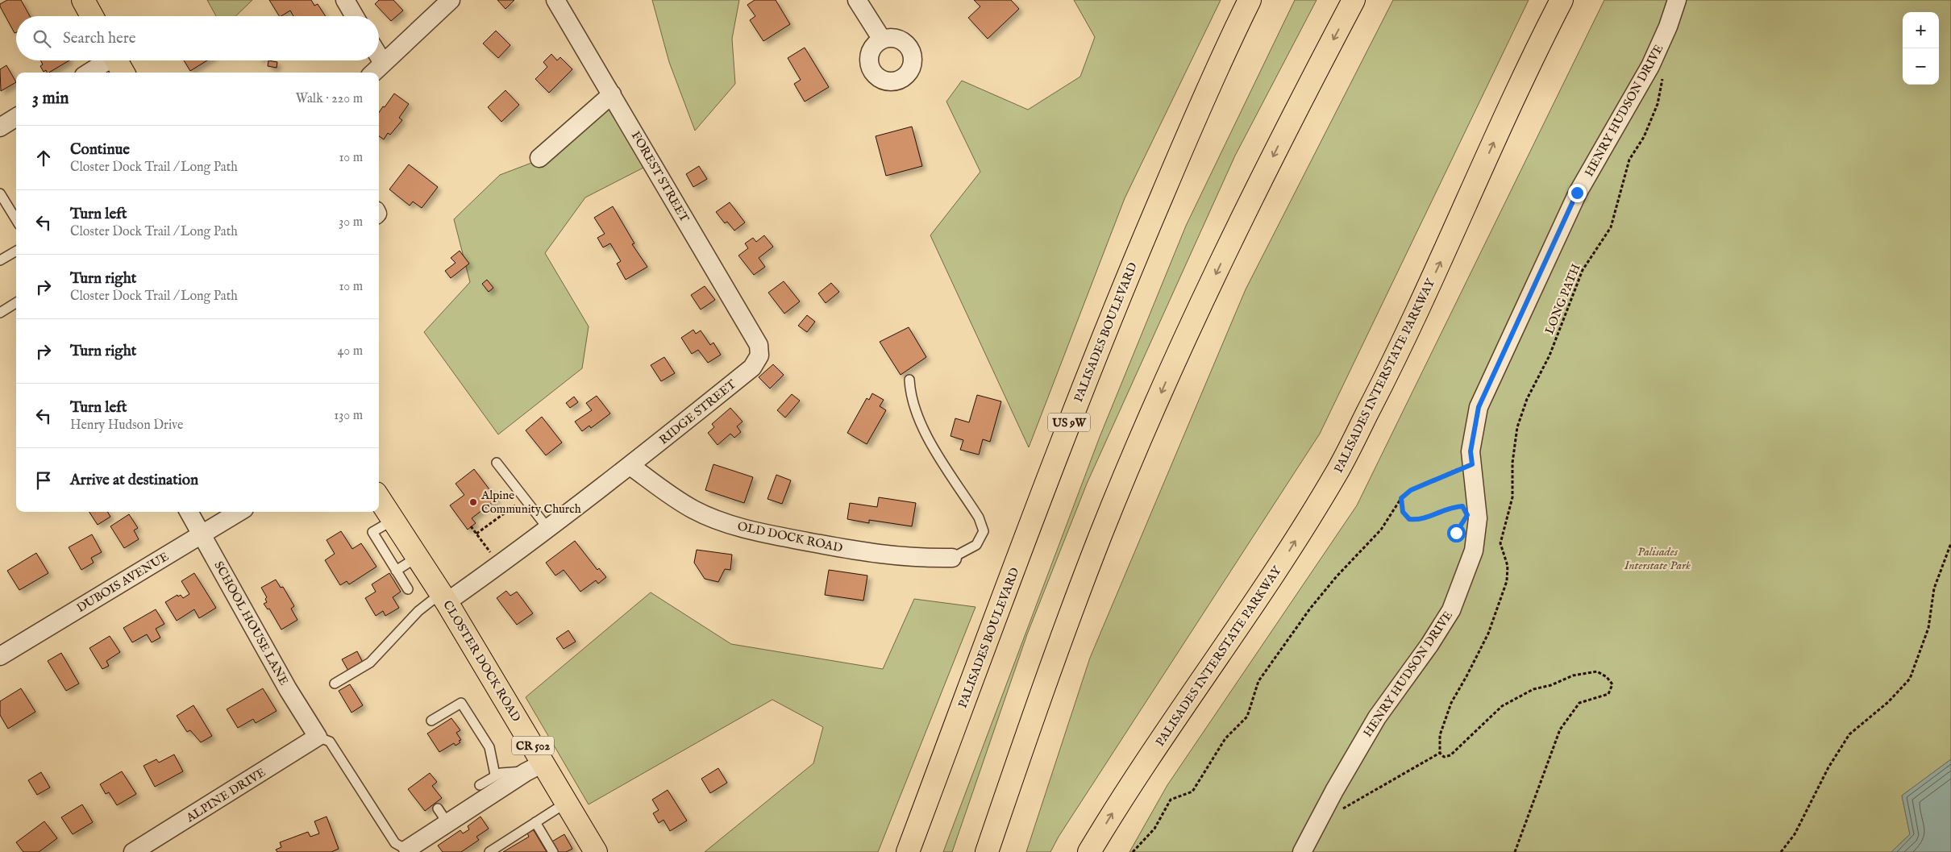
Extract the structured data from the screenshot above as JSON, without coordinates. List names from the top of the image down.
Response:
{
  "streets": {
    "main road": [
      "PALISADES BOULEVARD",
      "PALISADES INTERSTATE PARKWAY",
      "US 9W",
      "CLOSTER DOCK ROAD",
      "CR 502"
    ],
    "street": [
      "HENRY HUDSON DRIVE",
      "FOREST STREET",
      "RIDGE STREET",
      "OLD DOCK ROAD",
      "DUBOIS AVENUE",
      "SCHOOL HOUSE LANE",
      "ALPINE DRIVE"
    ],
    "path": ["LONG PATH"]
  },
  "crossings": [
    ["FOREST STREET", "RIDGE STREET"],
    ["RIDGE STREET", "OLD DOCK ROAD"],
    ["DUBOIS AVENUE", "SCHOOL HOUSE LANE"],
    ["SCHOOL HOUSE LANE", "ALPINE DRIVE"]
  ],
  "parks": ["Palisades Interstate Park"],
  "places": ["Alpine Community Church"],
  "page": {
    "map_buttons": ["+", "−"],
    "search": "Search here",
    "heading": ["3 min", "Walk · 220 m"],
    "list": [
      ["Continue", "Closter Dock Trail / Long Path", "10 m"],
      ["Turn left", "Closter Dock Trail / Long Path", "30 m"],
      ["Turn right", "Closter Dock Trail / Long Path", "10 m"],
      ["Turn right", "40 m"],
      ["Turn left", "Henry Hudson Drive", "130 m"],
      "Arrive at destination"
    ]
  }
}
